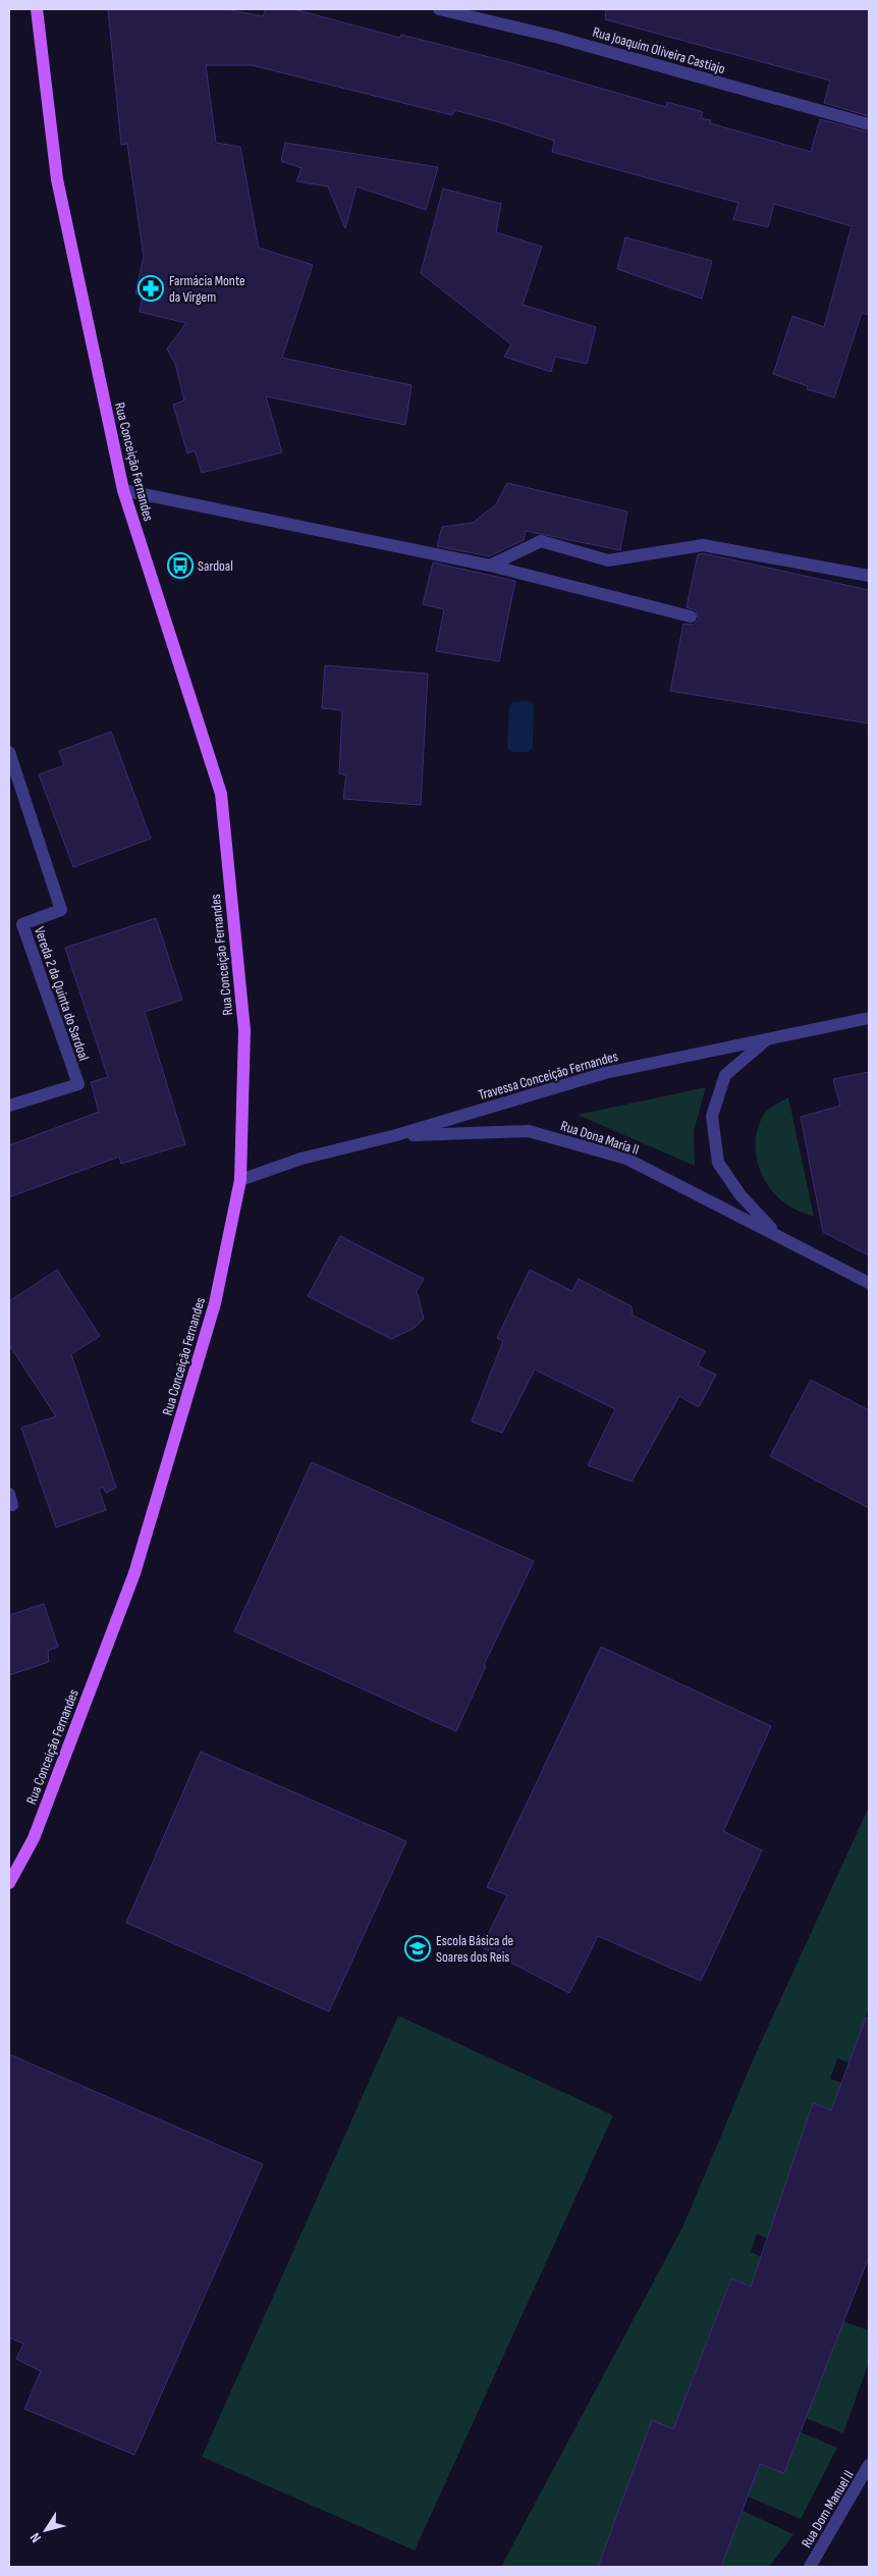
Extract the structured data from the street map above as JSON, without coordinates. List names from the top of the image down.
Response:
{
  "streets": {
    "main road": ["Rua Conceição Fernandes"],
    "street": [
      "Rua Joaquim Oliveira Castiajo",
      "Vereda 2 da Quinta do Sardoal",
      "Travessa Conceição Fernandes",
      "Rua Dona Maria II",
      "Rua Dom Manuel II"
    ]
  },
  "crossings": [
    ["Rua Conceição Fernandes", "Travessa Conceição Fernandes"],
    ["Travessa Conceição Fernandes", "Rua Dona Maria II"]
  ],
  "places": {
    "pharmacy": ["Farmácia Monte da Virgem"],
    "bus stop": ["Sardoal"],
    "school or university": ["Escola Básica de Soares dos Reis"]
  },
  "north": "bottom left"
}
